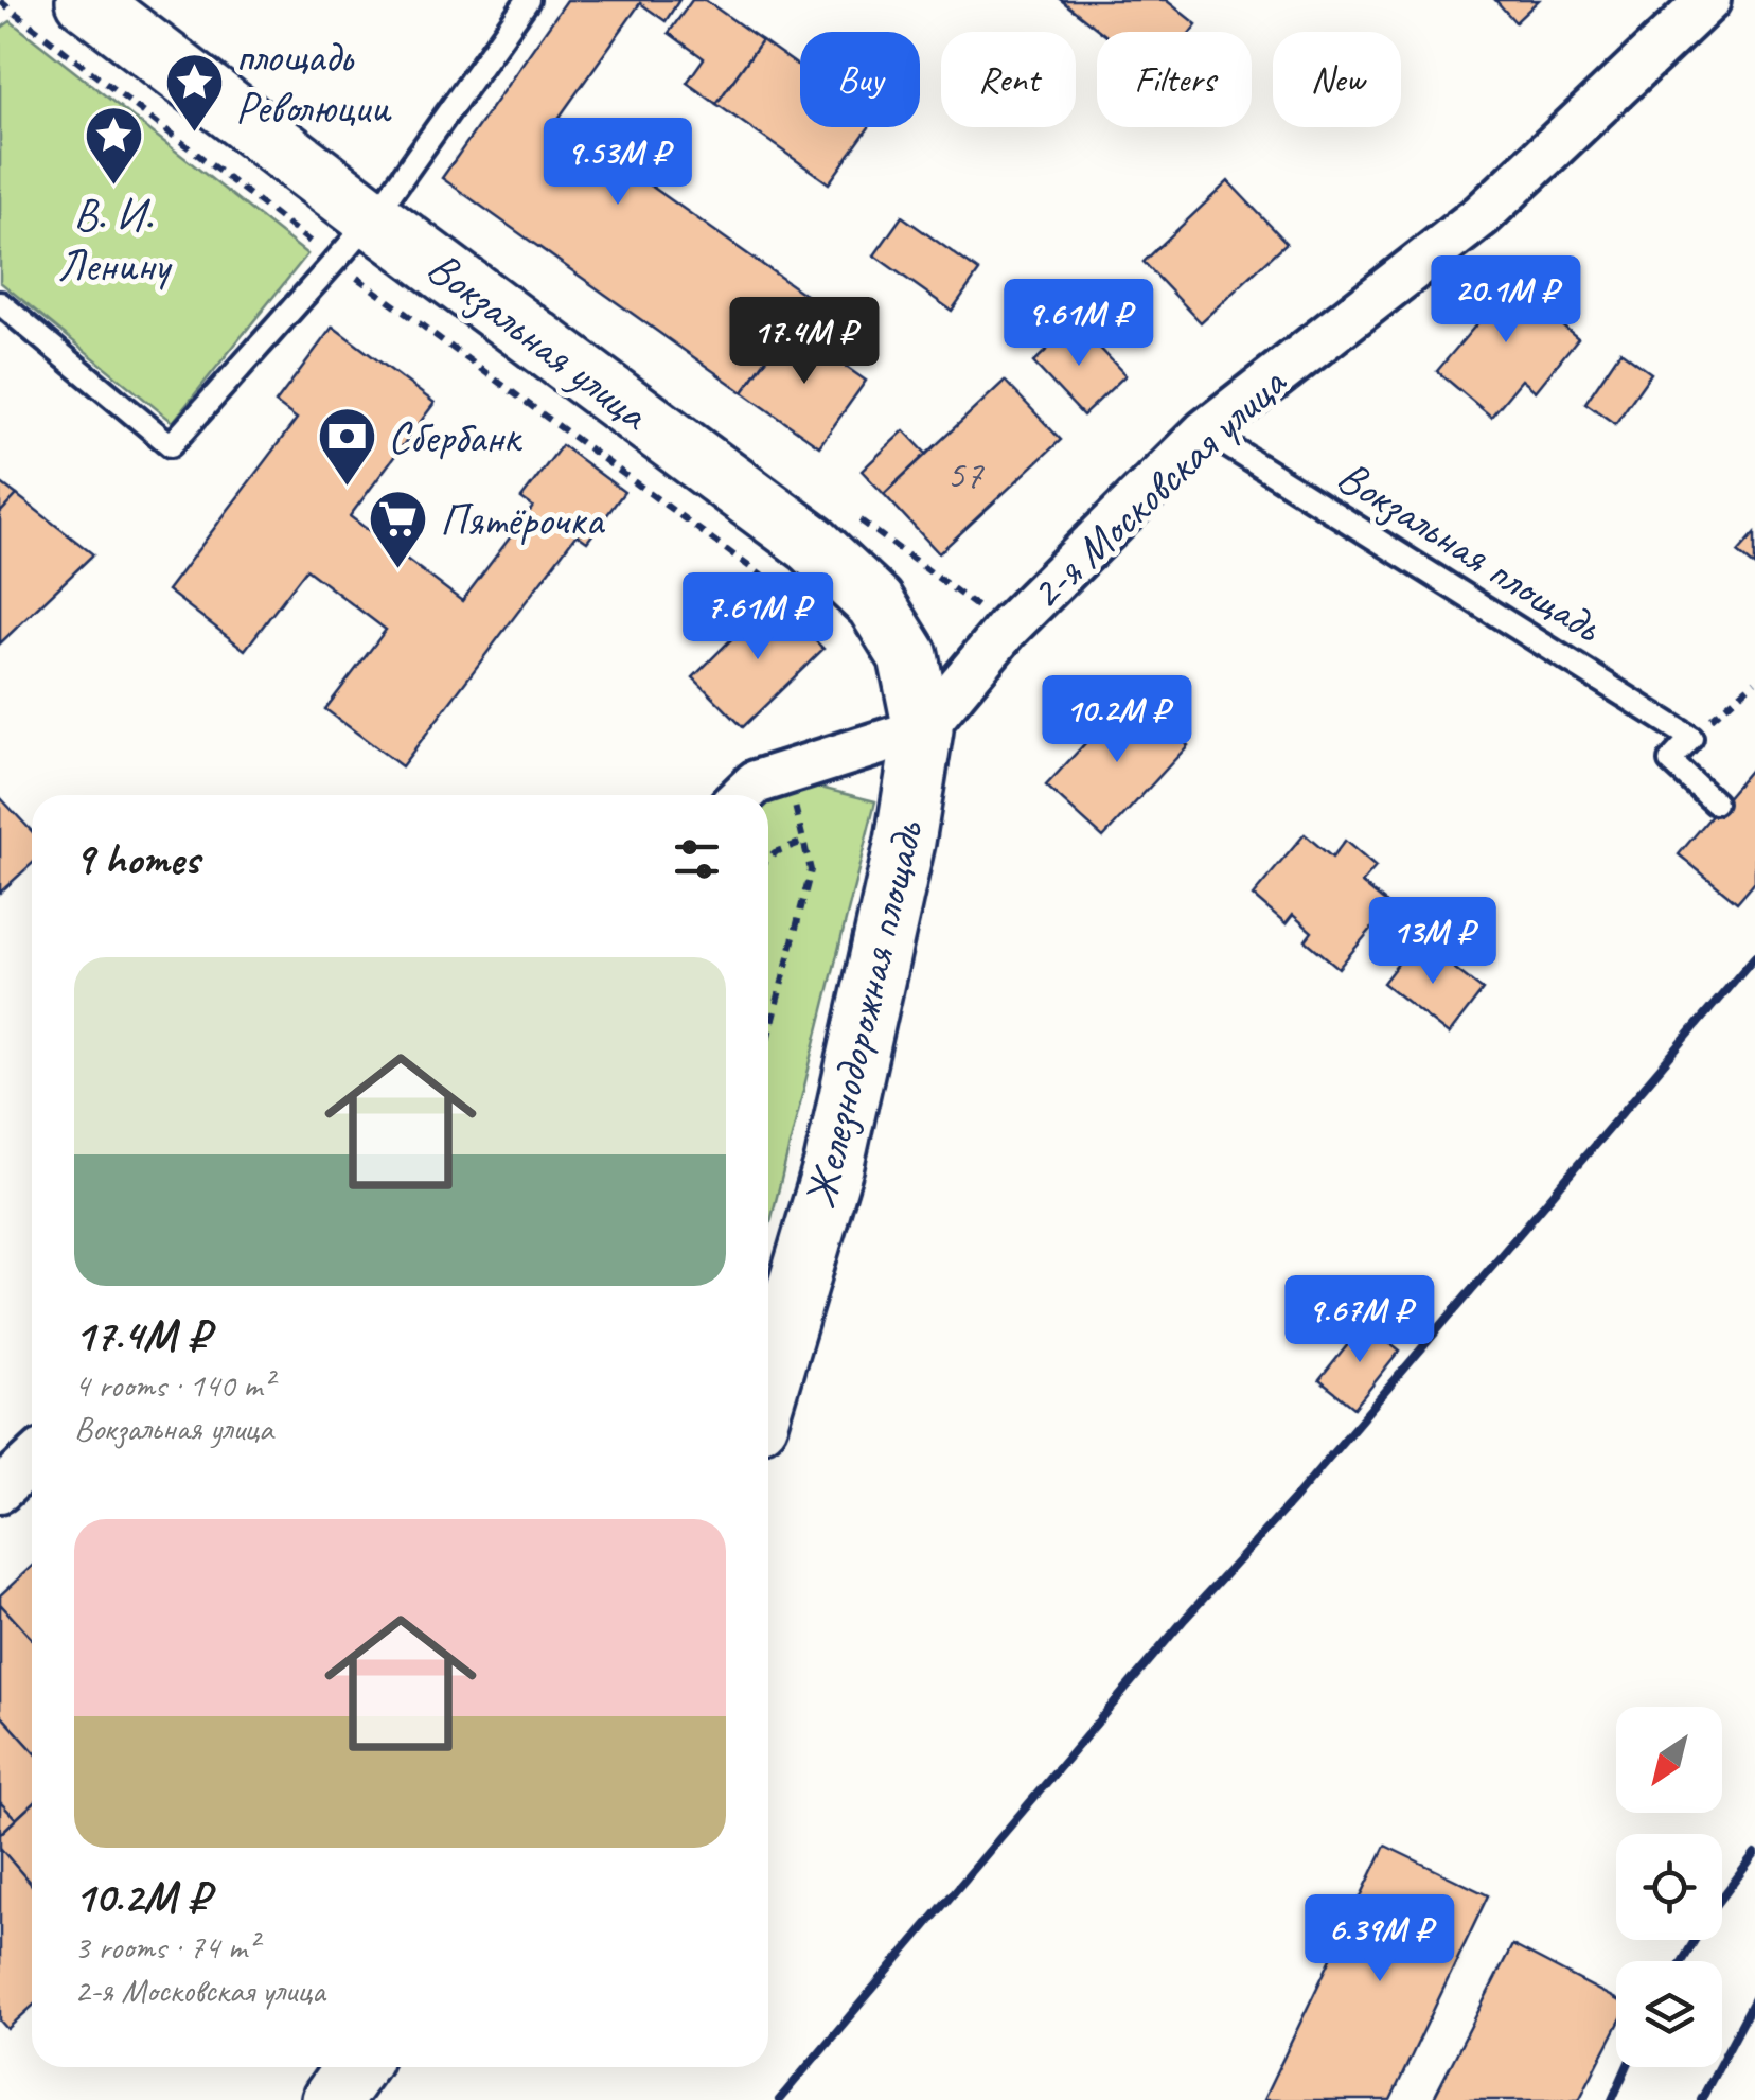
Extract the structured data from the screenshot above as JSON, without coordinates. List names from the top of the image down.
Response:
{
  "streets": {
    "main road": ["Вокзальная улица", "Железнодорожная площадь"],
    "street": ["2-я Московская улица"],
    "lane": ["Вокзальная площадь"]
  },
  "crossings": [
    ["Вокзальная улица", "2-я Московская улица"],
    ["Вокзальная улица", "Железнодорожная площадь"],
    ["2-я Московская улица", "Вокзальная площадь"],
    ["2-я Московская улица", "Железнодорожная площадь"]
  ],
  "places": {
    "place": ["площадь Революции", "В. И. Ленину"],
    "bank": ["Сбербанк"],
    "supermarket": ["Пятёрочка"]
  },
  "house_numbers": ["57"],
  "north": "bottom left",
  "page": {
    "chip": [
      "Buy",
      "Rent",
      "Filters",
      "New"
    ],
    "price": [
      "9.53M ₽",
      "20.1M ₽",
      "9.61M ₽",
      "17.4M ₽",
      "7.61M ₽",
      "10.2M ₽",
      "13M ₽",
      "9.67M ₽",
      "6.39M ₽"
    ],
    "heading": "9 homes",
    "list": [
      {
        "name": "17.4M ₽",
        "note": "4 rooms · 140 m² · Вокзальная улица"
      },
      {
        "name": "10.2M ₽",
        "note": "3 rooms · 74 m² · 2-я Московская улица"
      }
    ]
  }
}
